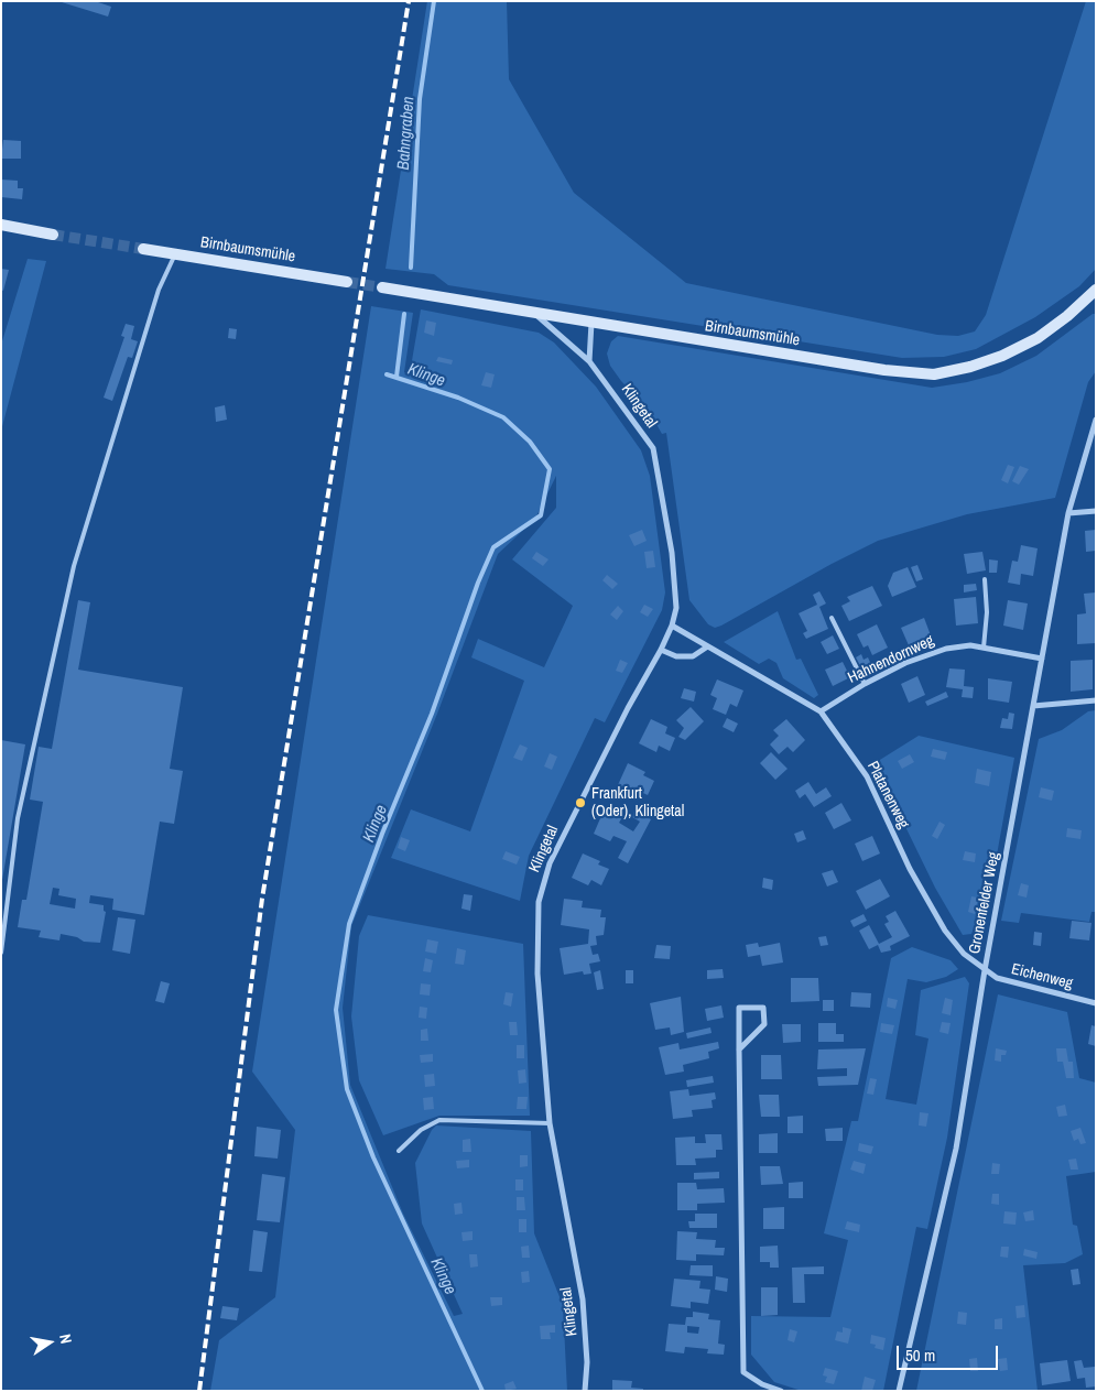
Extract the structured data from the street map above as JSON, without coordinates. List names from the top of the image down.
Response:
{
  "streets": {
    "main road": ["Birnbaumsmühle"],
    "street": [
      "Klingetal",
      "Hahnendornweg",
      "Platanenweg",
      "Gronenfelder Weg",
      "Eichenweg"
    ]
  },
  "crossings": [
    ["Birnbaumsmühle", "Klingetal"],
    ["Klingetal", "Platanenweg"],
    ["Hahnendornweg", "Platanenweg"],
    ["Hahnendornweg", "Gronenfelder Weg"],
    ["Platanenweg", "Gronenfelder Weg"],
    ["Platanenweg", "Eichenweg"],
    ["Gronenfelder Weg", "Eichenweg"]
  ],
  "water": ["Bahngraben", "Klinge"],
  "places": ["Frankfurt (Oder), Klingetal"],
  "scale_bar": "50 m",
  "north": "right"
}
